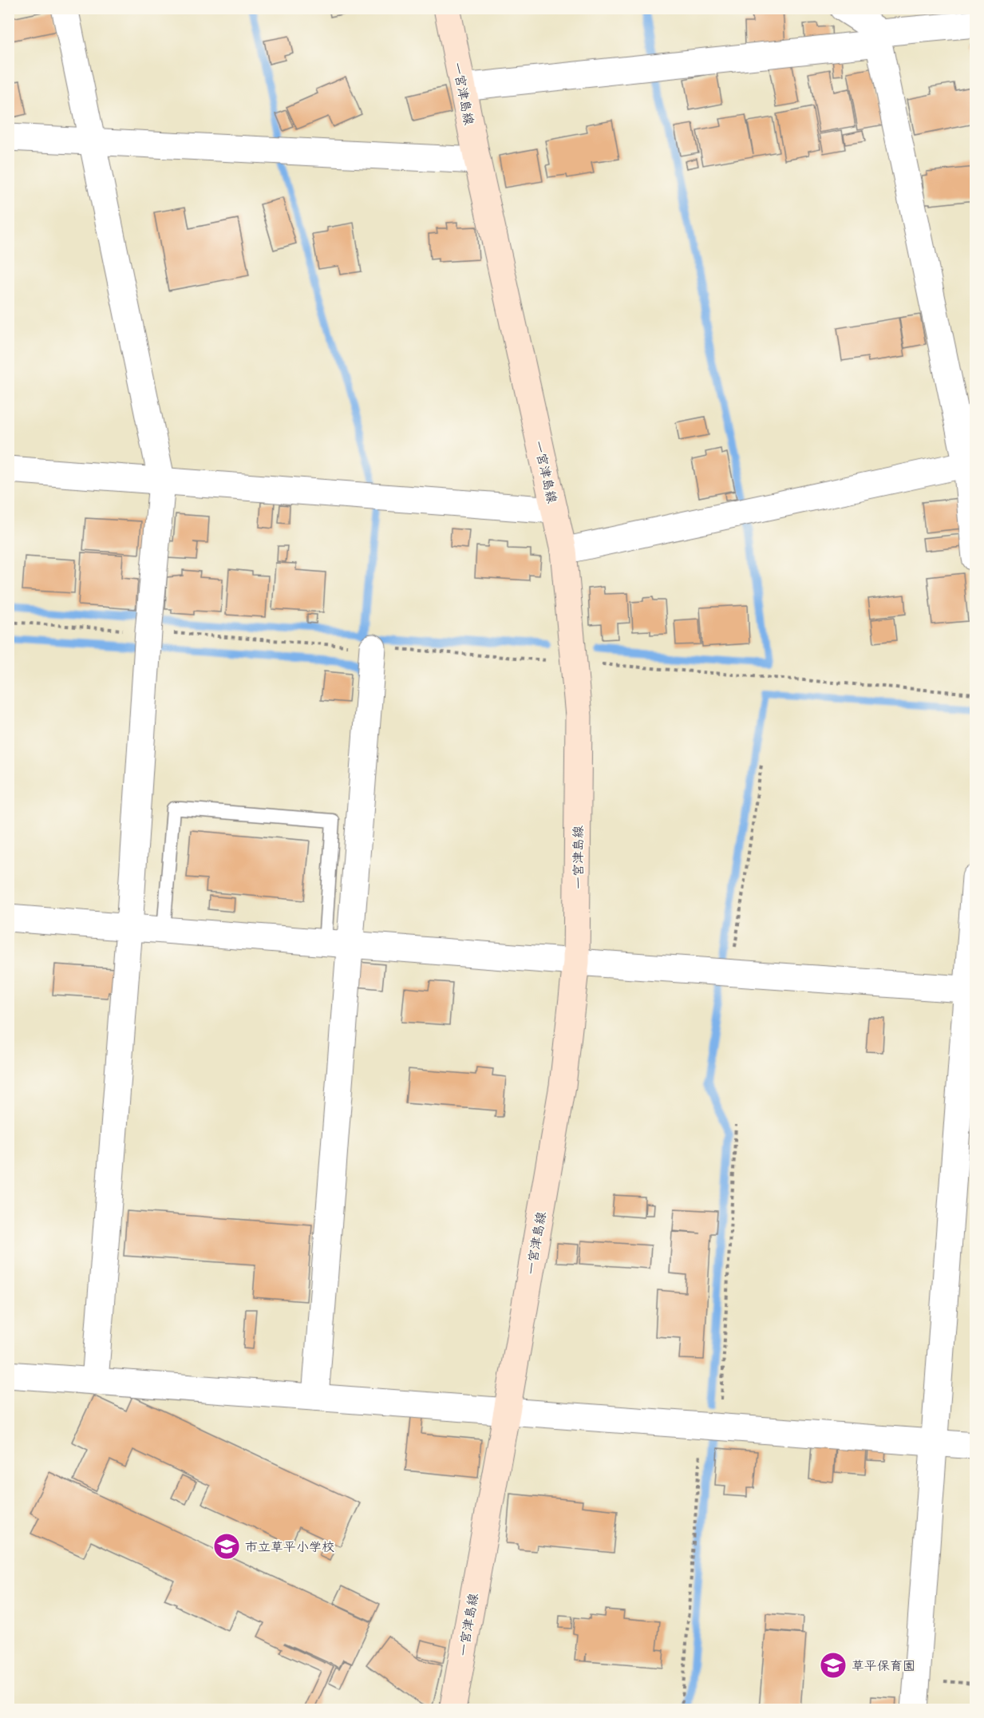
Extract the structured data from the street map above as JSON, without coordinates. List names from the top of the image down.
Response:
{
  "streets": {
    "main road": ["一宮津島線"]
  },
  "places": {
    "school or university": ["市立草平小学校", "草平保育園"]
  }
}
